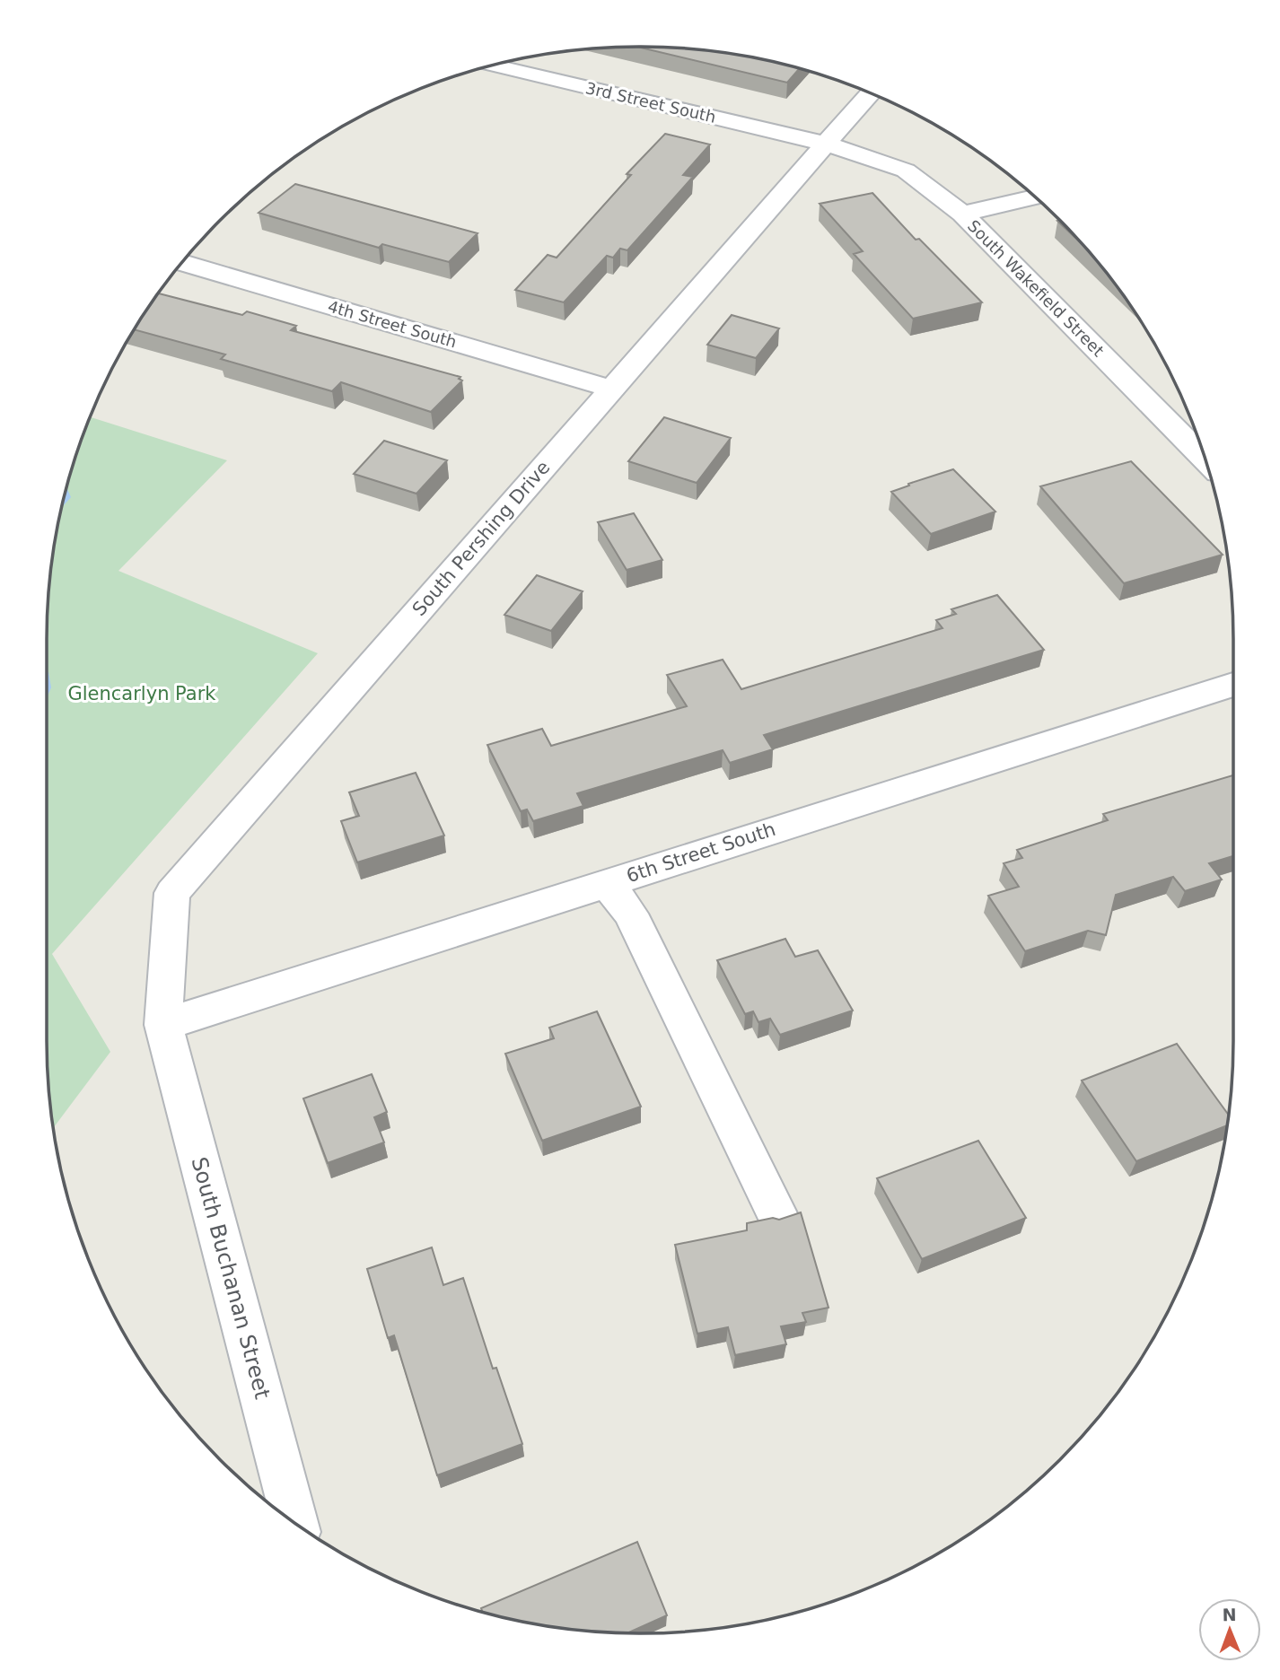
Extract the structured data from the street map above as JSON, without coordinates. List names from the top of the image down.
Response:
{
  "streets": {
    "street": [
      "3rd Street South",
      "South Wakefield Street",
      "4th Street South",
      "South Pershing Drive",
      "6th Street South",
      "South Buchanan Street"
    ]
  },
  "crossings": [
    ["3rd Street South", "South Wakefield Street"],
    ["3rd Street South", "South Pershing Drive"],
    ["South Wakefield Street", "South Pershing Drive"],
    ["4th Street South", "South Pershing Drive"],
    ["South Pershing Drive", "6th Street South"],
    ["South Pershing Drive", "South Buchanan Street"],
    ["6th Street South", "South Buchanan Street"]
  ],
  "parks": ["Glencarlyn Park"],
  "north": "top"
}
